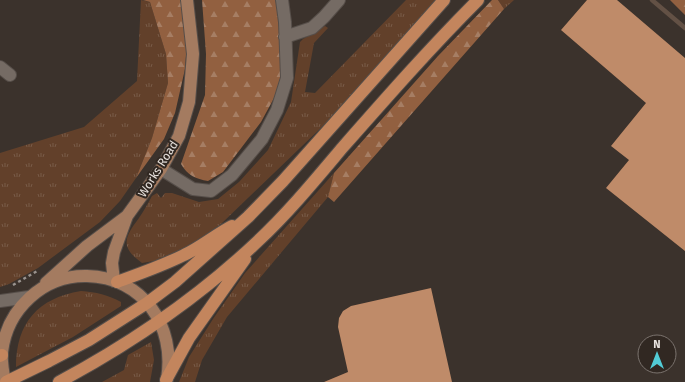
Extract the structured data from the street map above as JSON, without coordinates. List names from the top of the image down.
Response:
{
  "streets": {
    "main road": ["Works Road"]
  },
  "north": "top"
}
